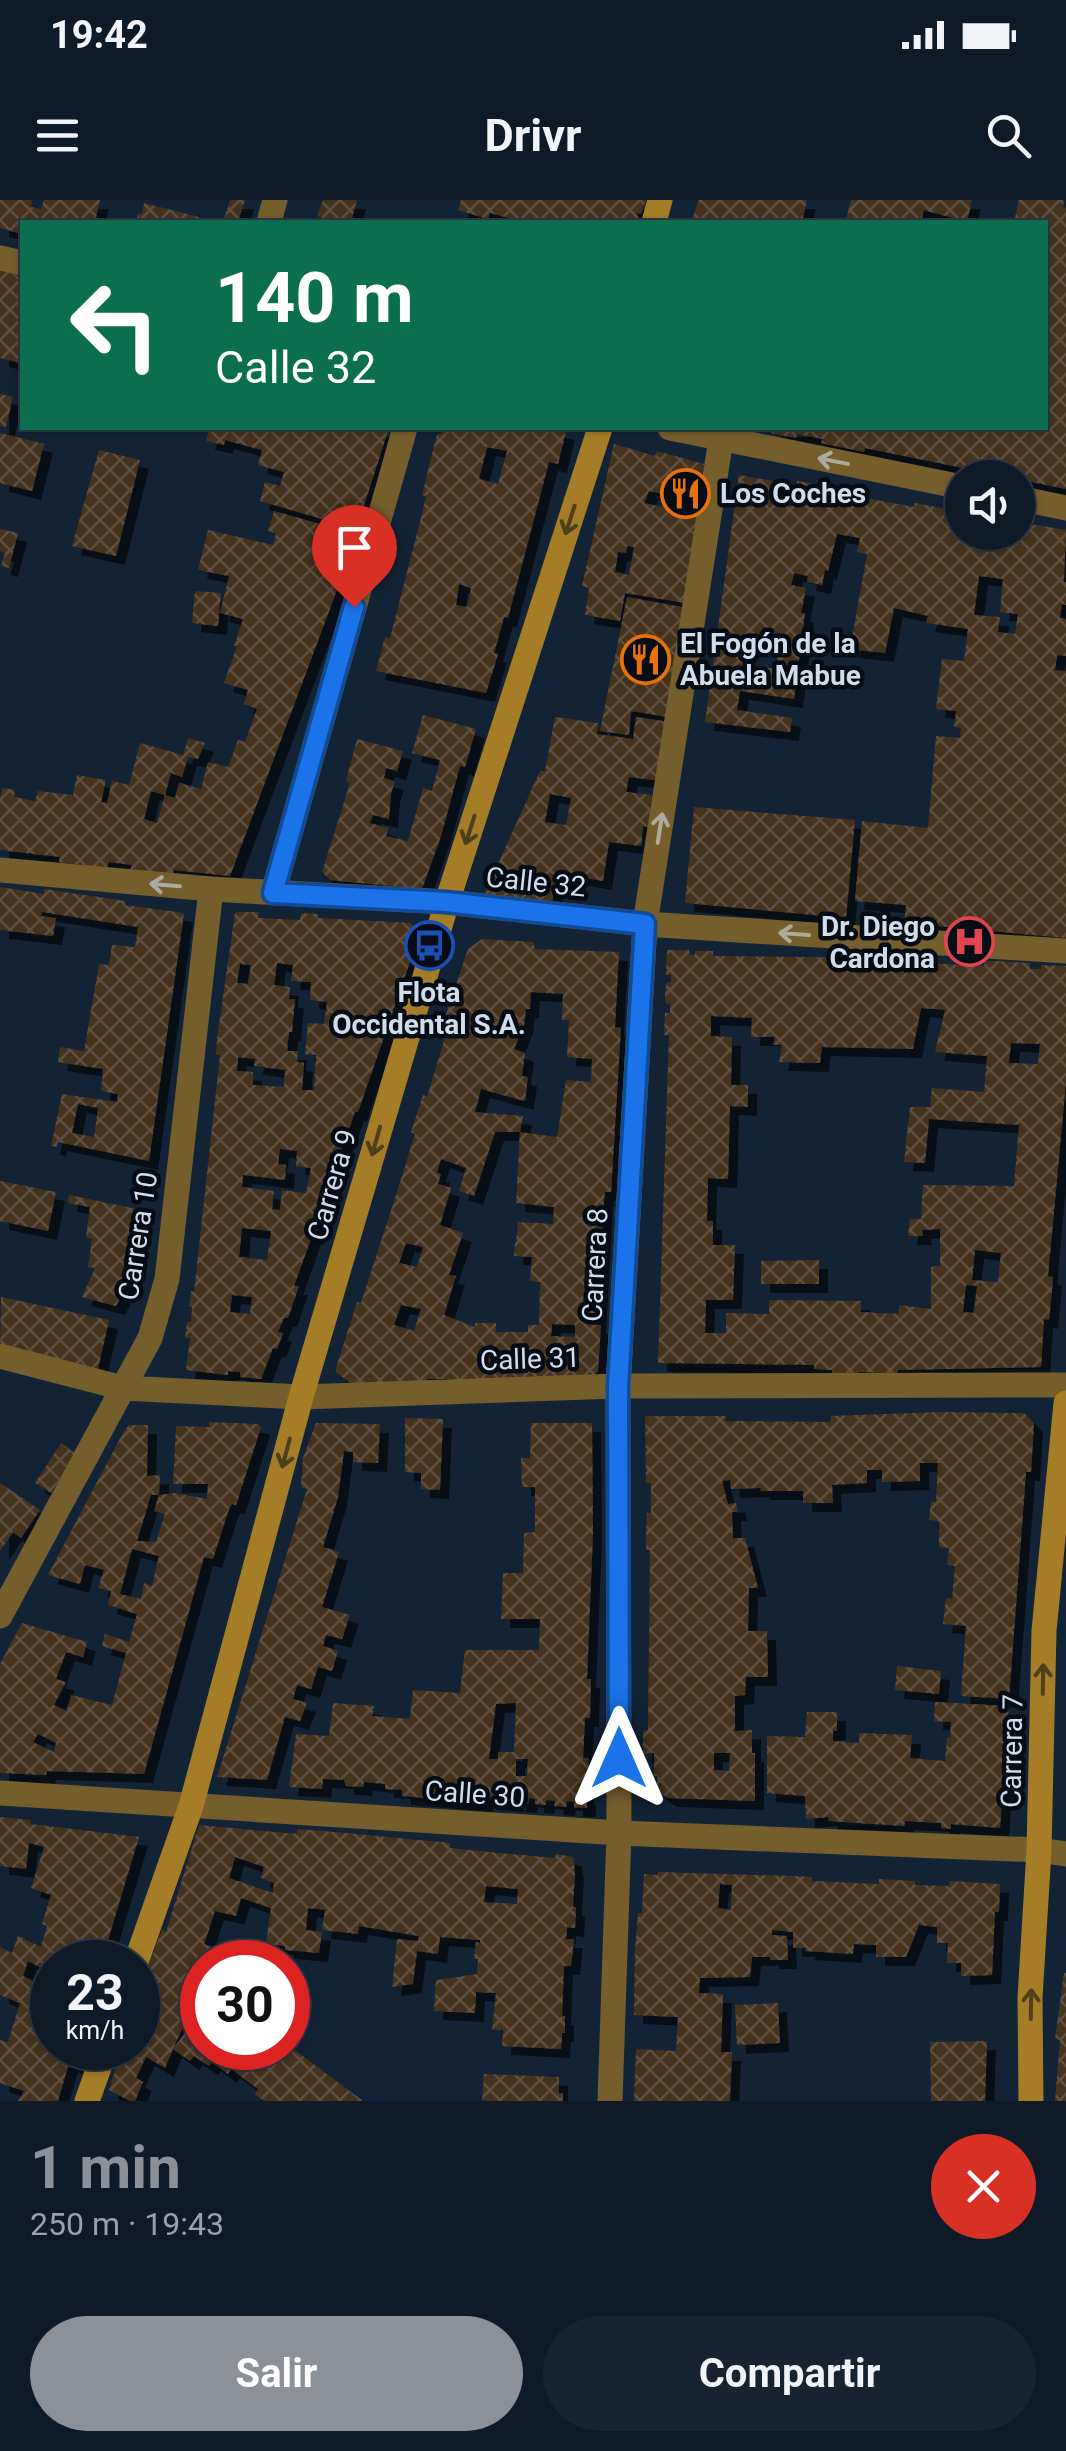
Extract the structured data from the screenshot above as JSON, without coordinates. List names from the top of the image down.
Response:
{
  "streets": {
    "main road": ["Carrera 9", "Carrera 7"],
    "street": [
      "Calle 32",
      "Carrera 10",
      "Carrera 8",
      "Calle 31",
      "Calle 30"
    ]
  },
  "crossings": [
    ["Calle 32", "Carrera 9"],
    ["Calle 32", "Carrera 10"],
    ["Calle 32", "Carrera 8"],
    ["Carrera 9", "Calle 31"],
    ["Carrera 9", "Calle 30"],
    ["Carrera 10", "Calle 31"],
    ["Carrera 8", "Calle 31"],
    ["Carrera 8", "Calle 30"],
    ["Carrera 7", "Calle 30"]
  ],
  "one_way": ["Calle 32", "Carrera 9", "Carrera 7"],
  "places": {
    "restaurant": ["Los Coches", "El Fogón de la Abuela Mabue"],
    "hospital": ["Dr. Diego Cardona"],
    "bus stop": ["Flota Occidental S.A."]
  },
  "page": {
    "status": "19:42",
    "header": "Drivr",
    "turn": ["140 m", "Calle 32"],
    "speed": "23 km/h",
    "limit": "30",
    "heading": ["1 min", "250 m · 19:43"],
    "buttons": ["Salir", "Compartir"]
  }
}
